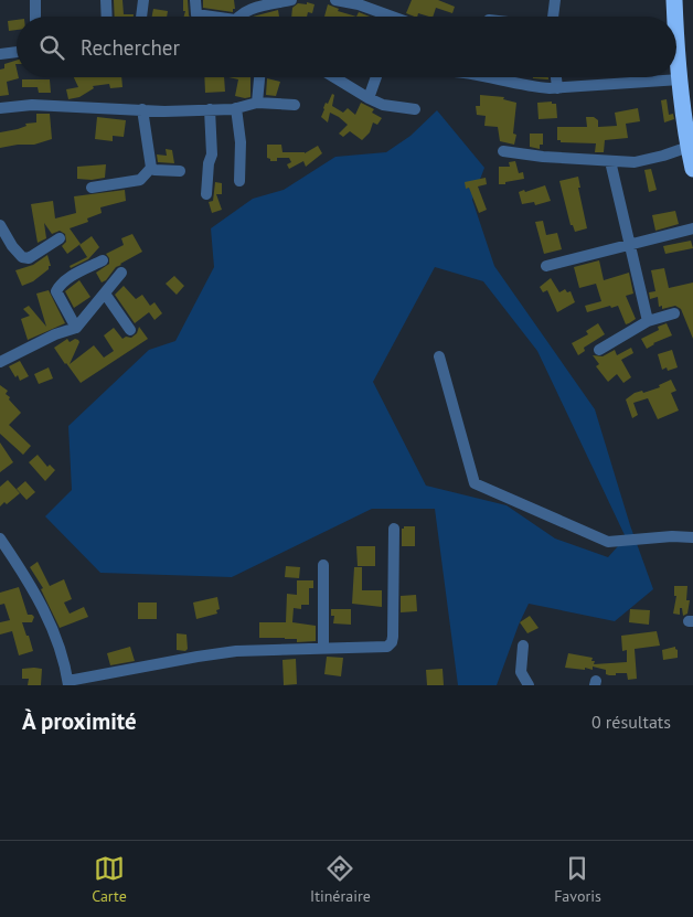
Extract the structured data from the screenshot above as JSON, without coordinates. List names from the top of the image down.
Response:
{
  "page": {
    "search": "Rechercher",
    "heading": ["À proximité", "0 résultats"],
    "nav": ["Carte", "Itinéraire", "Favoris"]
  }
}
